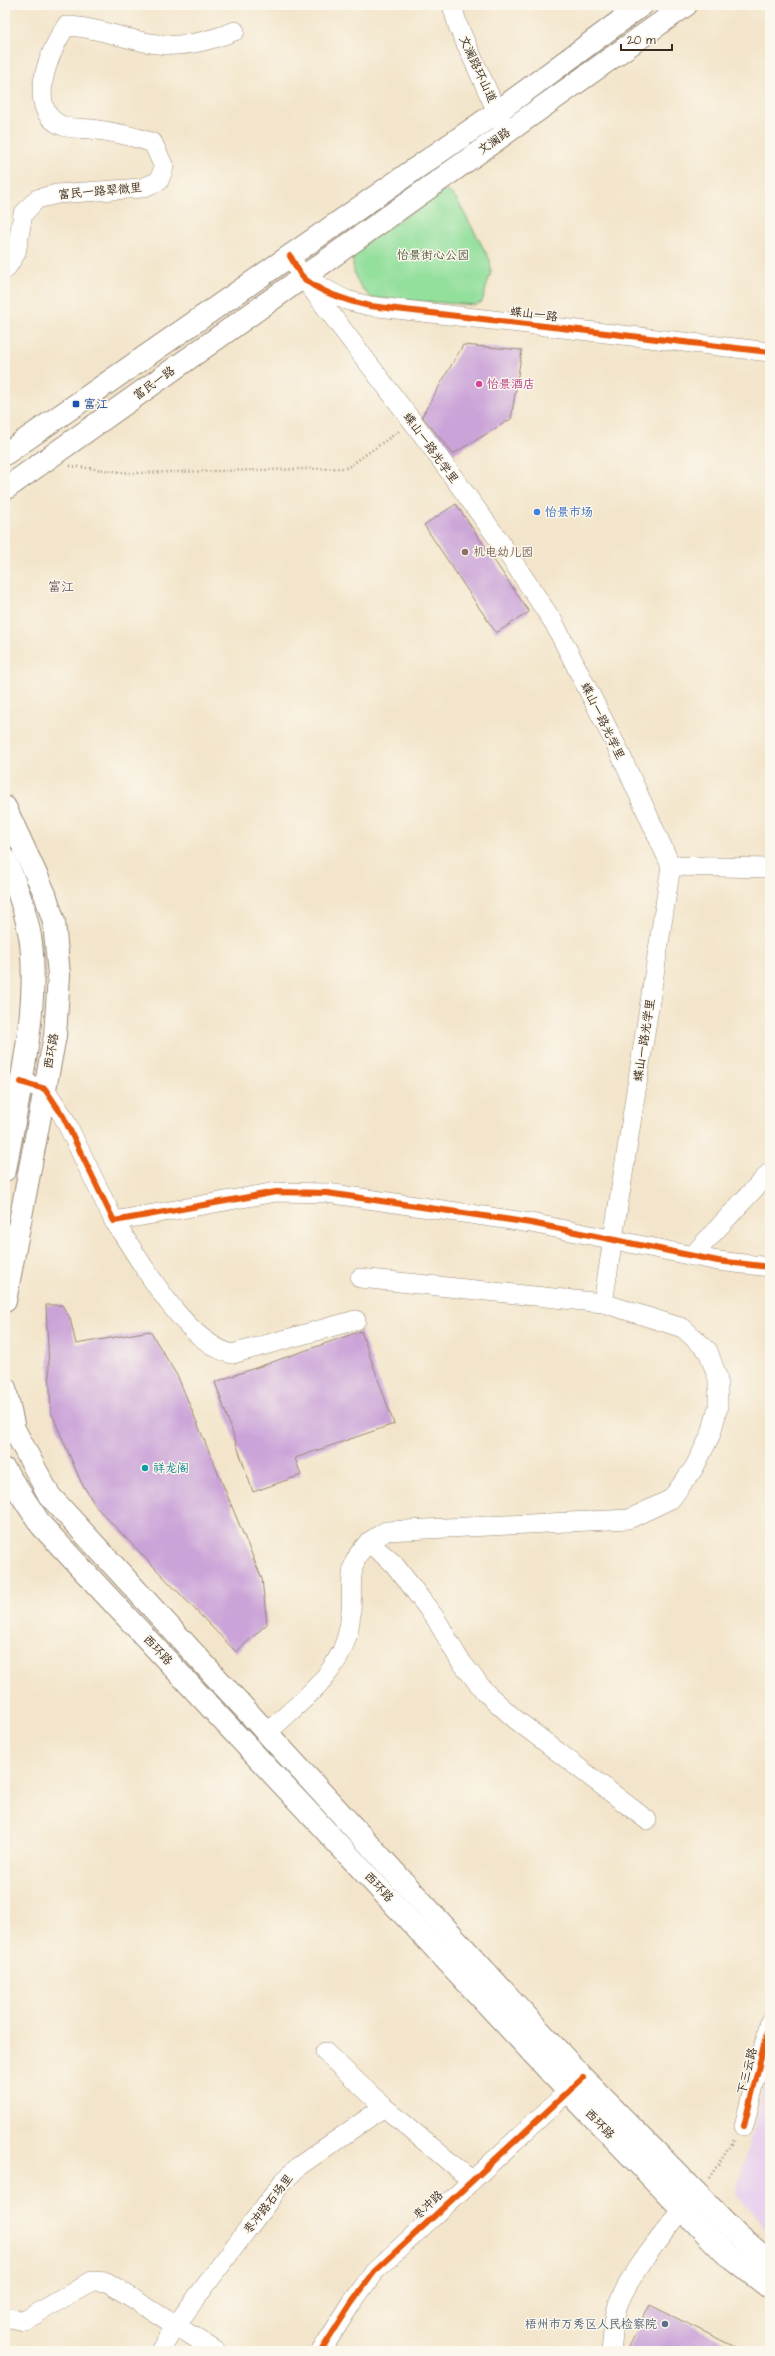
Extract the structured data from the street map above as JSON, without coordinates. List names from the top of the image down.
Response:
{
  "streets": {
    "main road": ["文澜路", "富民一路", "西环路"],
    "street": [
      "文澜路环山道",
      "富民一路翠微里",
      "蝶山一路",
      "蝶山一路光学里",
      "下三云路",
      "枣冲路石场里",
      "枣冲路"
    ]
  },
  "crossings": [
    ["文澜路环山道", "文澜路"],
    ["文澜路", "蝶山一路"],
    ["文澜路", "富民一路"],
    ["文澜路", "蝶山一路光学里"],
    ["蝶山一路", "富民一路"],
    ["蝶山一路", "蝶山一路光学里"],
    ["富民一路", "蝶山一路光学里"],
    ["西环路", "枣冲路"]
  ],
  "districts": ["富江"],
  "parks": ["怡景街心公园"],
  "places": {
    "other": [
      "怡景酒店",
      "怡景市场",
      "机电幼儿园",
      "祥龙阁",
      "梧州市万秀区人民检察院"
    ],
    "transit": ["富江"]
  },
  "scale_bar": "20 m"
}
